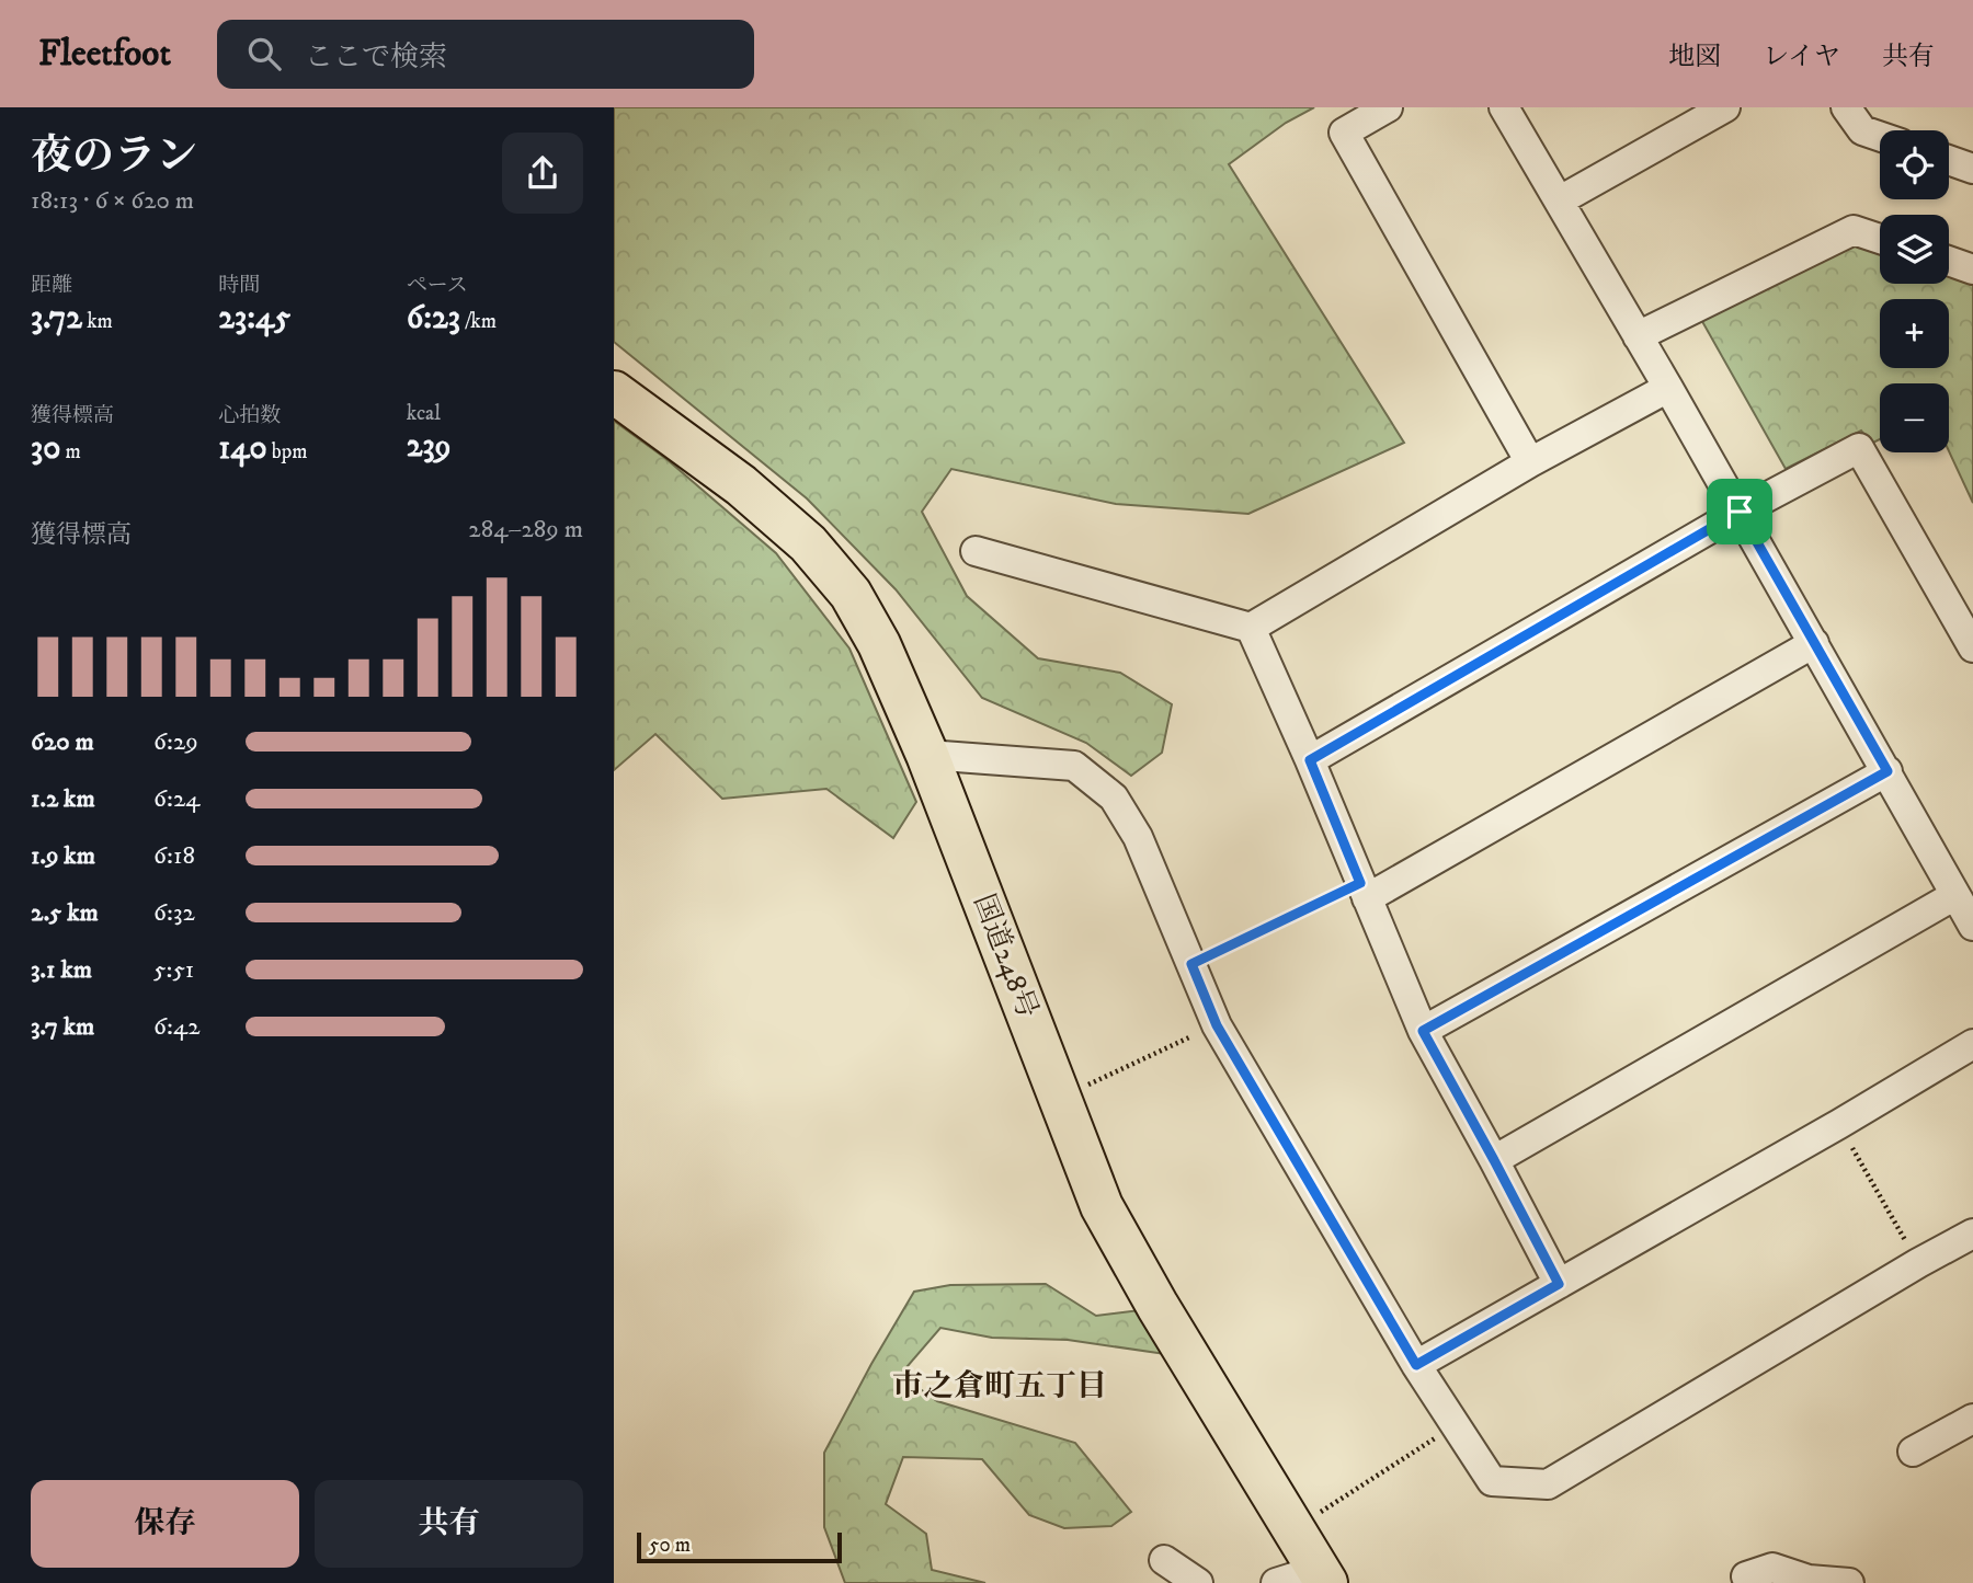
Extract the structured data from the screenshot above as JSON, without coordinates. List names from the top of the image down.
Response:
{
  "streets": {
    "highway": ["国道248号"]
  },
  "districts": ["市之倉町五丁目"],
  "scale_bar": "50 m",
  "page": {
    "header": "Fleetfoot",
    "search": "ここで検索",
    "nav": ["地図", "レイヤ", "共有"],
    "heading": ["夜のラン", "18:13 · 6 × 620 m"],
    "map_buttons": ["+", "−"],
    "stats": [
      ["距離", "3.72 km"],
      ["時間", "23:45"],
      ["ペース", "6:23 /km"],
      ["獲得標高", "30 m"],
      ["心拍数", "140 bpm"],
      ["kcal", "239"]
    ],
    "chart": ["獲得標高", "284–289 m"],
    "list": [
      {
        "name": "620 m",
        "note": "6:29"
      },
      {
        "name": "1.2 km",
        "note": "6:24"
      },
      {
        "name": "1.9 km",
        "note": "6:18"
      },
      {
        "name": "2.5 km",
        "note": "6:32"
      },
      {
        "name": "3.1 km",
        "note": "5:51"
      },
      {
        "name": "3.7 km",
        "note": "6:42"
      }
    ],
    "buttons": ["保存", "共有"],
    "scale": "50 m"
  }
}
